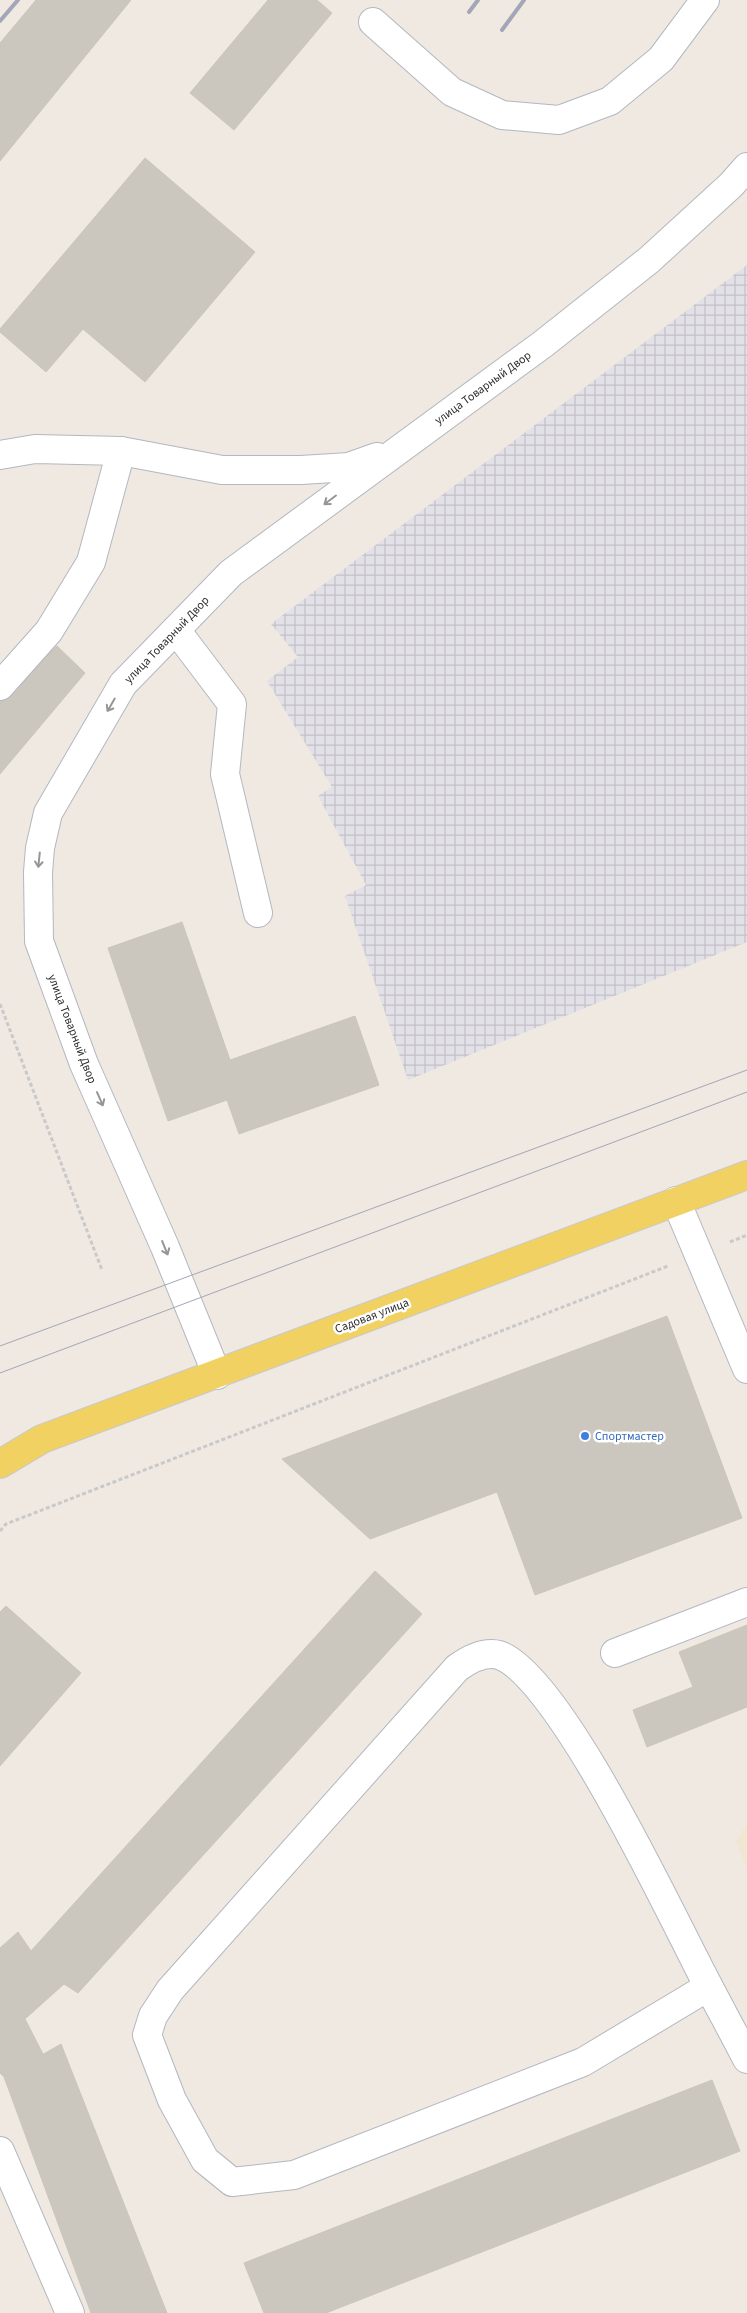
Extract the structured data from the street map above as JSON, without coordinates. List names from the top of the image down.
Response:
{
  "streets": {
    "main road": ["Садовая улица"],
    "street": ["улица Товарный Двор"]
  },
  "crossings": [
    ["улица Товарный Двор", "Садовая улица"]
  ],
  "one_way": ["улица Товарный Двор"],
  "places": ["Спортмастер"]
}
